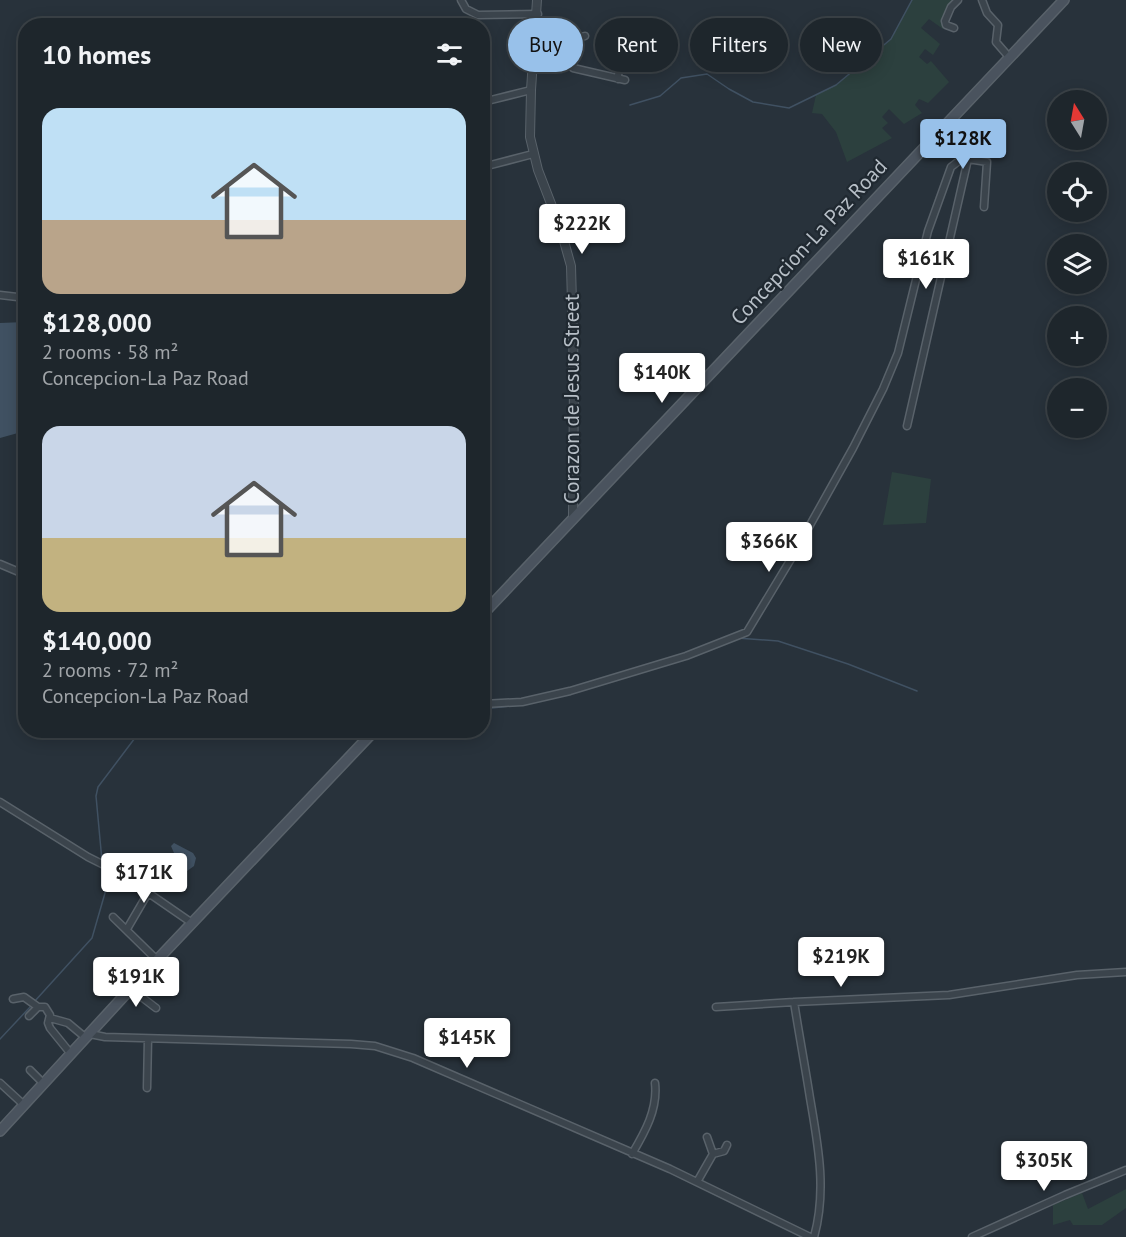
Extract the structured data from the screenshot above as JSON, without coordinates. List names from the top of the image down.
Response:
{
  "streets": {
    "main road": ["Concepcion-La Paz Road"],
    "street": ["Corazon de Jesus Street"]
  },
  "crossings": [
    ["Concepcion-La Paz Road", "Corazon de Jesus Street"]
  ],
  "north": "top",
  "page": {
    "chip": [
      "Buy",
      "Rent",
      "Filters",
      "New"
    ],
    "heading": "10 homes",
    "map_buttons": ["+", "−"],
    "list": [
      {
        "name": "$128,000",
        "note": "2 rooms · 58 m² · Concepcion-La Paz Road"
      },
      {
        "name": "$140,000",
        "note": "2 rooms · 72 m² · Concepcion-La Paz Road"
      }
    ],
    "price": [
      "$128K",
      "$222K",
      "$161K",
      "$140K",
      "$366K",
      "$171K",
      "$219K",
      "$191K",
      "$145K",
      "$305K"
    ]
  }
}
